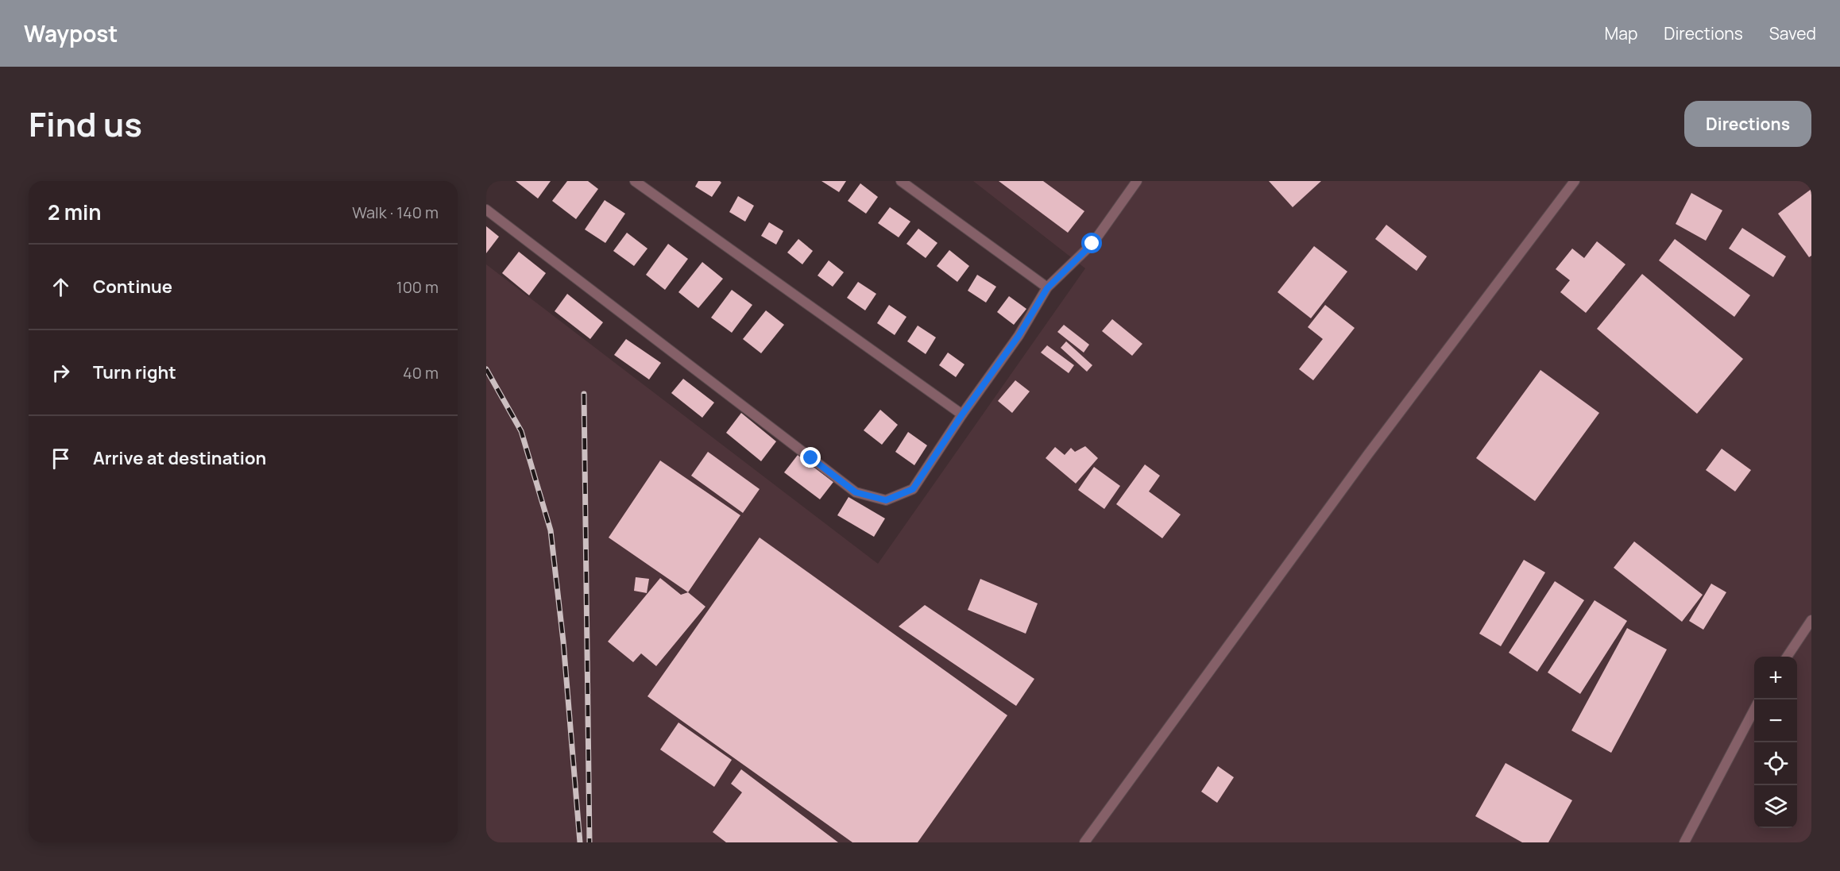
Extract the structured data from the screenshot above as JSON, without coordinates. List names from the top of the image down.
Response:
{
  "page": {
    "header": "Waypost",
    "nav": ["Map", "Directions", "Saved"],
    "title": "Find us",
    "buttons": "Directions",
    "heading": ["2 min", "Walk · 140 m"],
    "list": [
      ["Continue", "100 m"],
      ["Turn right", "40 m"],
      "Arrive at destination"
    ],
    "map_buttons": ["+", "−"]
  }
}
